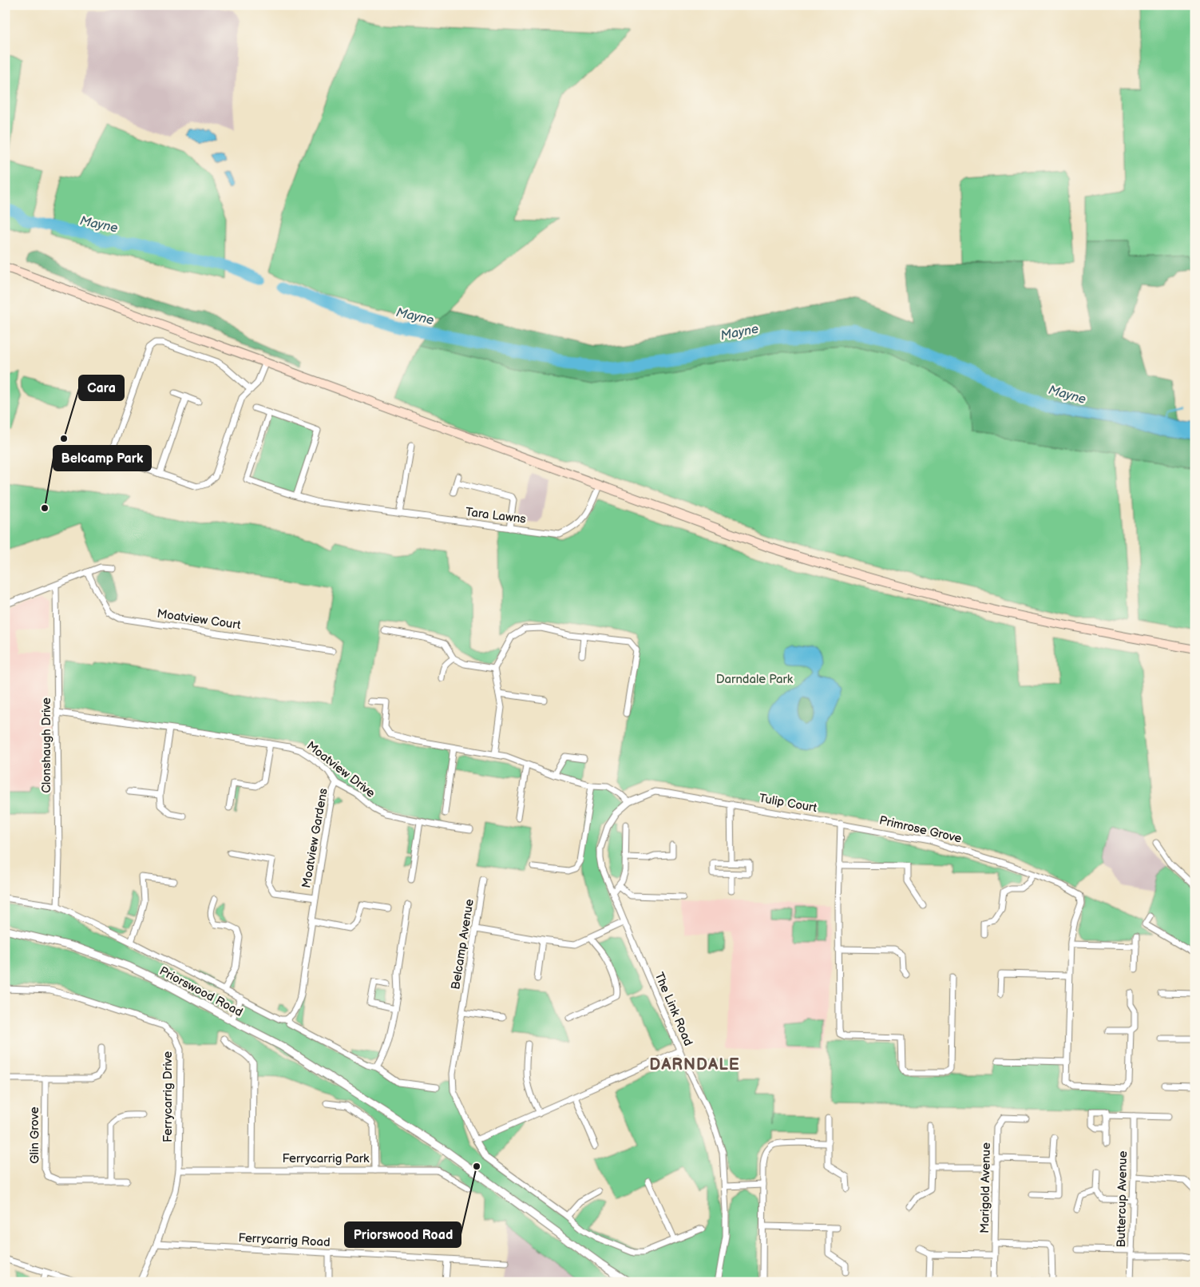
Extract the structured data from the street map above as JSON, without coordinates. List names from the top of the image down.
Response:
{
  "streets": {
    "street": [
      "Tara Lawns",
      "Moatview Court",
      "Clonshaugh Drive",
      "Moatview Drive",
      "Tulip Court",
      "Primrose Grove",
      "Moatview Gardens",
      "Belcamp Avenue",
      "Priorswood Road",
      "The Link Road",
      "Ferrycarrig Drive",
      "Glin Grove",
      "Ferrycarrig Park",
      "Marigold Avenue",
      "Buttercup Avenue",
      "Ferrycarrig Road"
    ]
  },
  "crossings": [
    ["Clonshaugh Drive", "Moatview Drive"],
    ["Moatview Drive", "Moatview Gardens"],
    ["Tulip Court", "Primrose Grove"],
    ["Tulip Court", "The Link Road"],
    ["Ferrycarrig Drive", "Ferrycarrig Park"],
    ["Ferrycarrig Drive", "Ferrycarrig Road"]
  ],
  "districts": ["DARNDALE"],
  "water": ["Mayne"],
  "parks": ["Darndale Park"],
  "places": ["Cara", "Belcamp Park", "Priorswood Road"]
}
